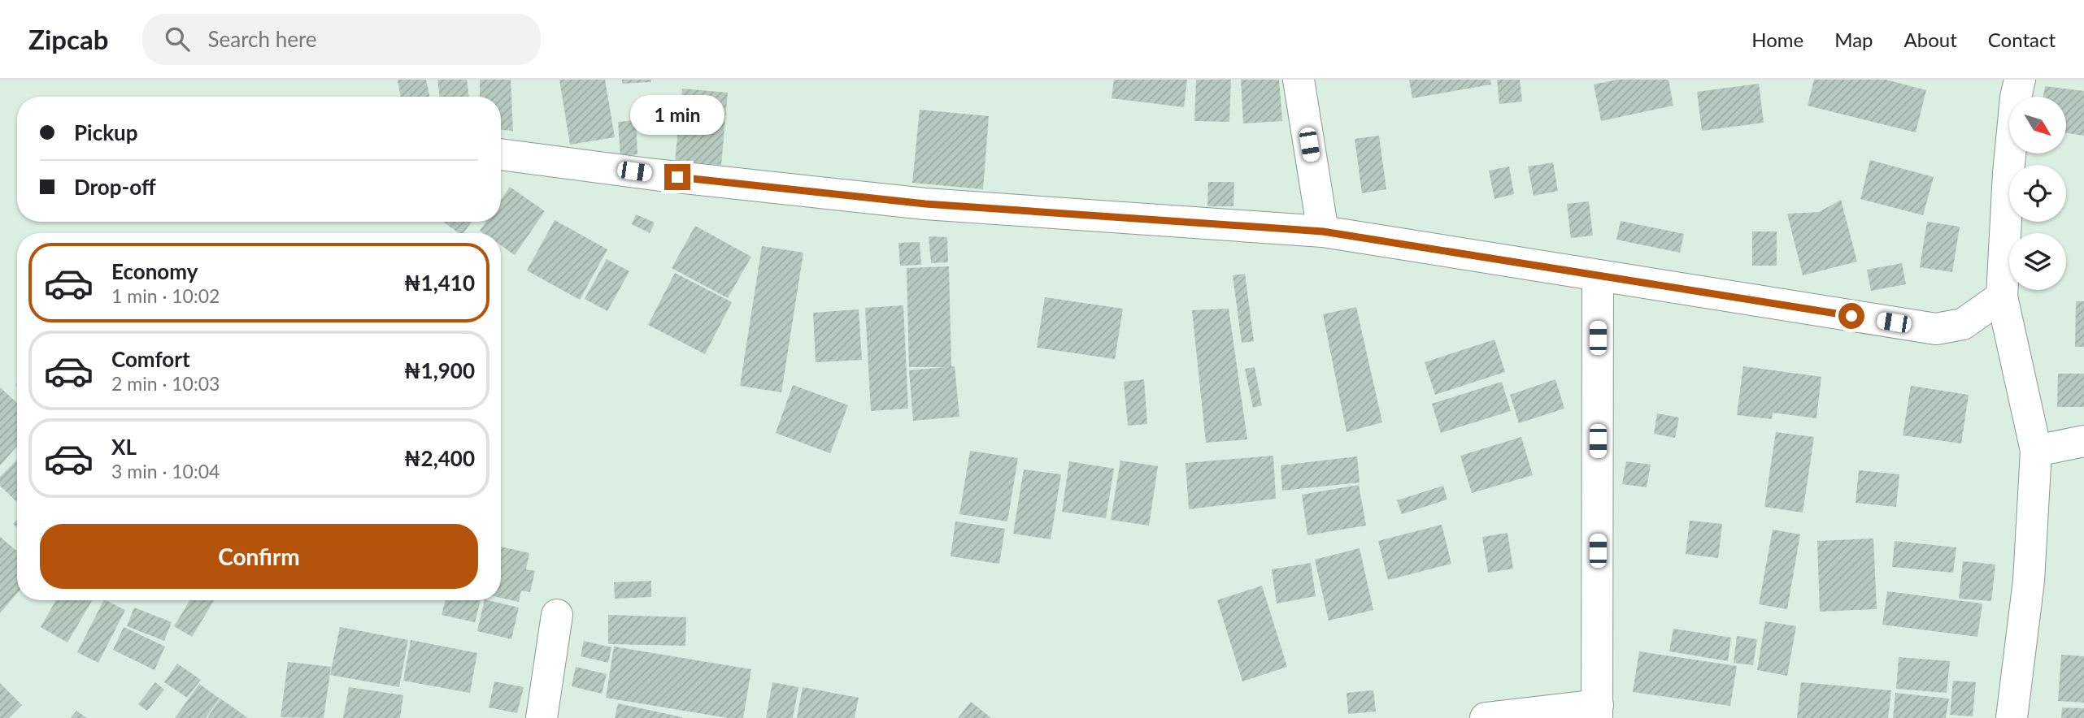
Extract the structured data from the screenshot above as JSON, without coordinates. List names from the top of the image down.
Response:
{
  "north": "bottom right",
  "page": {
    "header": "Zipcab",
    "search": "Search here",
    "nav": [
      "Home",
      "Map",
      "About",
      "Contact"
    ],
    "bubble": "1 min",
    "banner": ["Pickup", "Drop-off"],
    "list": [
      {
        "name": "Economy",
        "note": "1 min · 10:02",
        "value": "₦1,410"
      },
      {
        "name": "Comfort",
        "note": "2 min · 10:03",
        "value": "₦1,900"
      },
      {
        "name": "XL",
        "note": "3 min · 10:04",
        "value": "₦2,400"
      }
    ],
    "buttons": "Confirm"
  }
}
